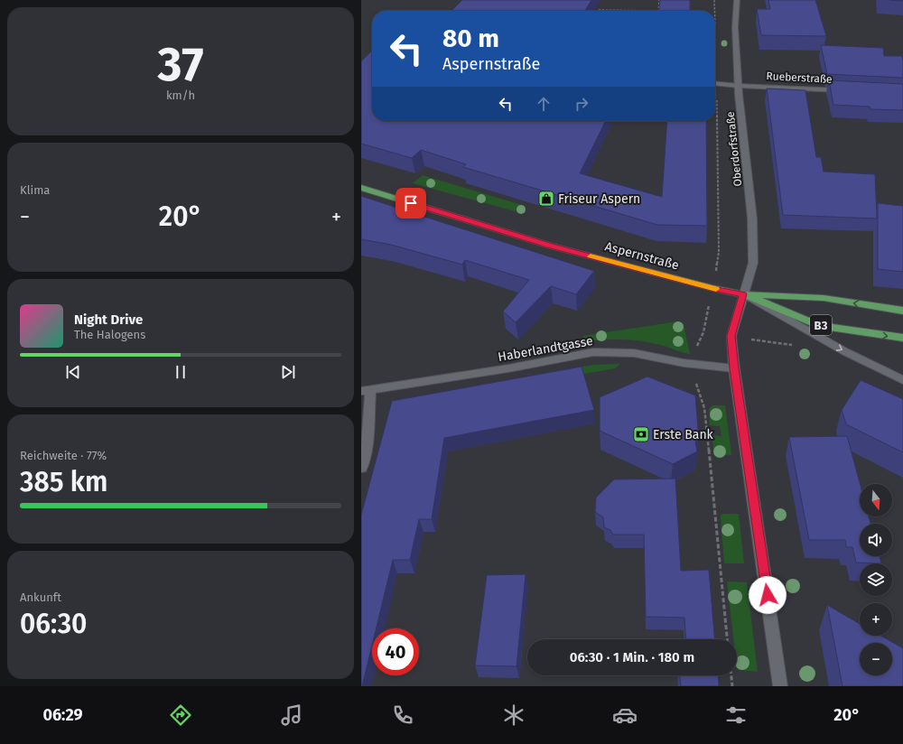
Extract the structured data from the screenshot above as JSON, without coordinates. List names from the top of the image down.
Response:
{
  "streets": {
    "main road": ["Aspernstraße", "B3"],
    "street": ["Rueberstraße", "Oberdorfstraße", "Haberlandtgasse"]
  },
  "crossings": [
    ["Rueberstraße", "Oberdorfstraße"],
    ["Oberdorfstraße", "Aspernstraße"],
    ["Oberdorfstraße", "B3"],
    ["Oberdorfstraße", "Haberlandtgasse"],
    ["Aspernstraße", "B3"]
  ],
  "places": {
    "shop": ["Friseur Aspern"],
    "bank": ["Erste Bank"]
  },
  "north": "bottom",
  "page": {
    "tile": [
      ["37", "km/h"],
      "Klima",
      ["Reichweite · 77%", "385 km"],
      ["Ankunft", "06:30"]
    ],
    "turn": ["80 m", "Aspernstraße"],
    "heat": ["−", "20°", "+"],
    "song": ["Night Drive", "The Halogens"],
    "map_buttons": ["+", "−"],
    "limit": "40",
    "trip": "06:30 · 1 Min. · 180 m",
    "tabs": ["06:29", "20°"]
  }
}
